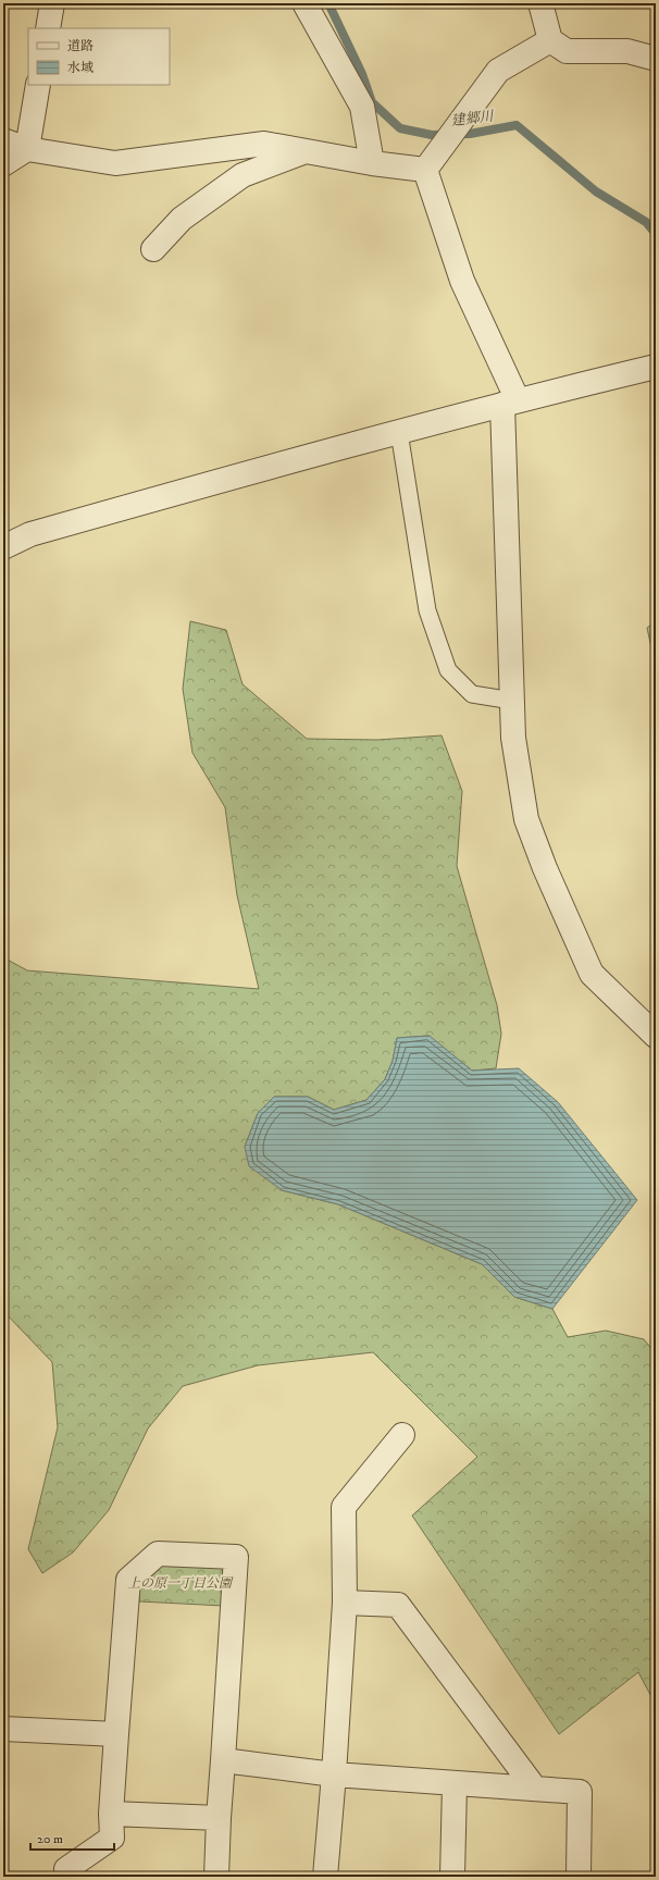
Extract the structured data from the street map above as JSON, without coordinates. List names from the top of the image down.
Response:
{
  "water": ["建郷川"],
  "parks": ["上の原一丁目公園"],
  "legend": ["道路", "水域"],
  "scale_bar": "20 m"
}
